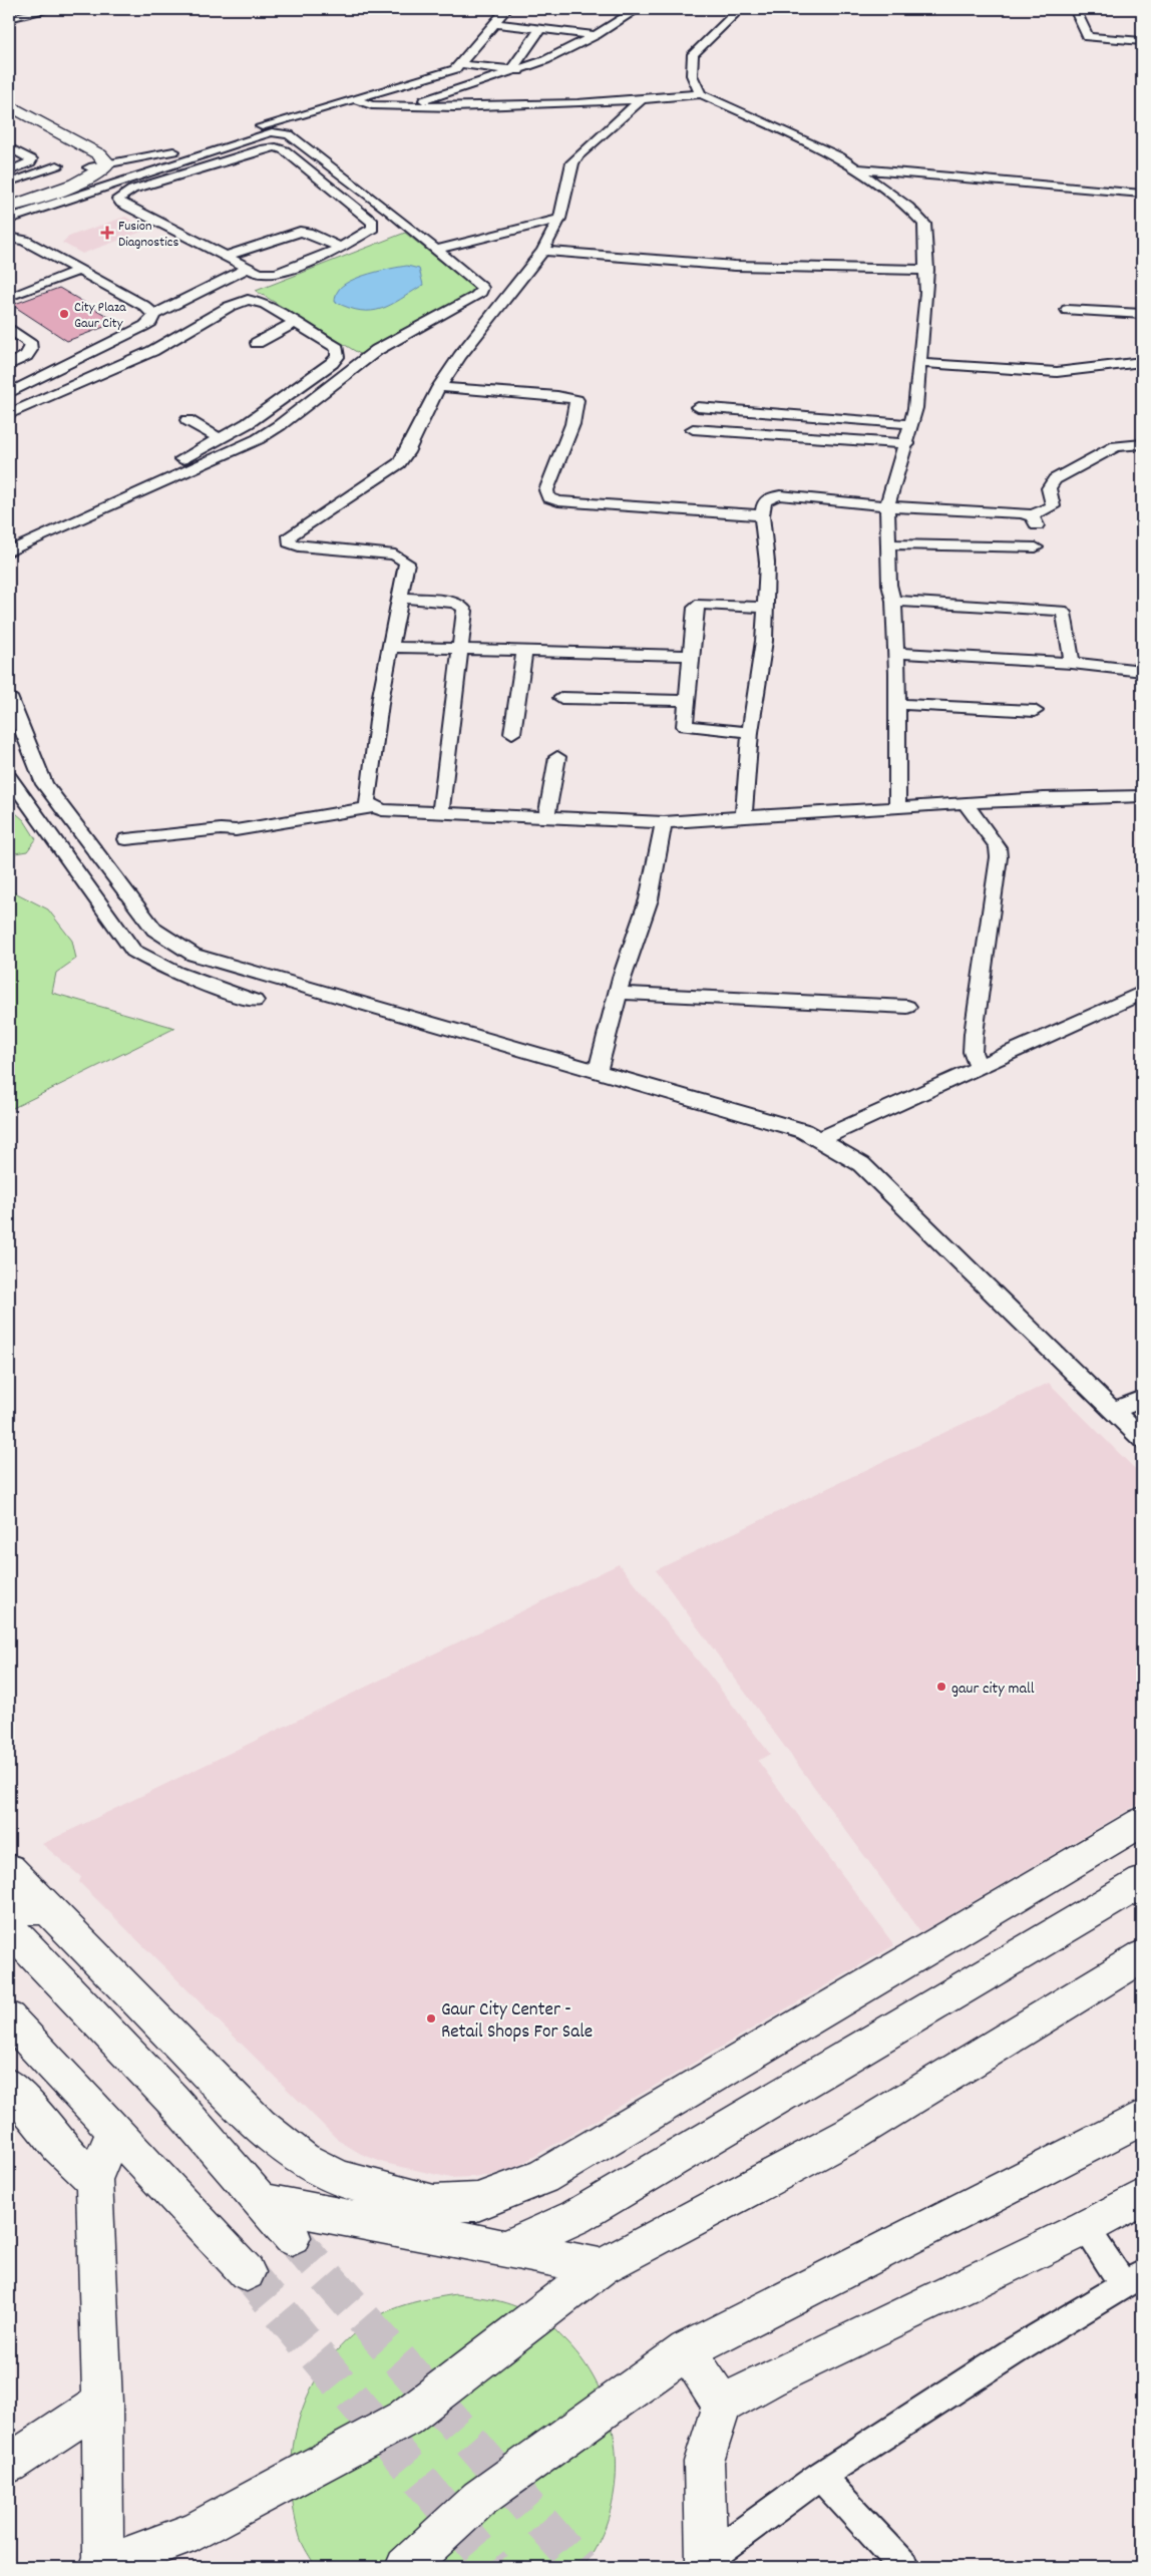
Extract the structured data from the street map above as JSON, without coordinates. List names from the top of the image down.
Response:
{
  "places": {
    "health": ["Fusion Diagnostics"],
    "other": ["City Plaza Gaur City", "gaur city mall", "Gaur City Center - Retail Shops For Sale"]
  }
}
